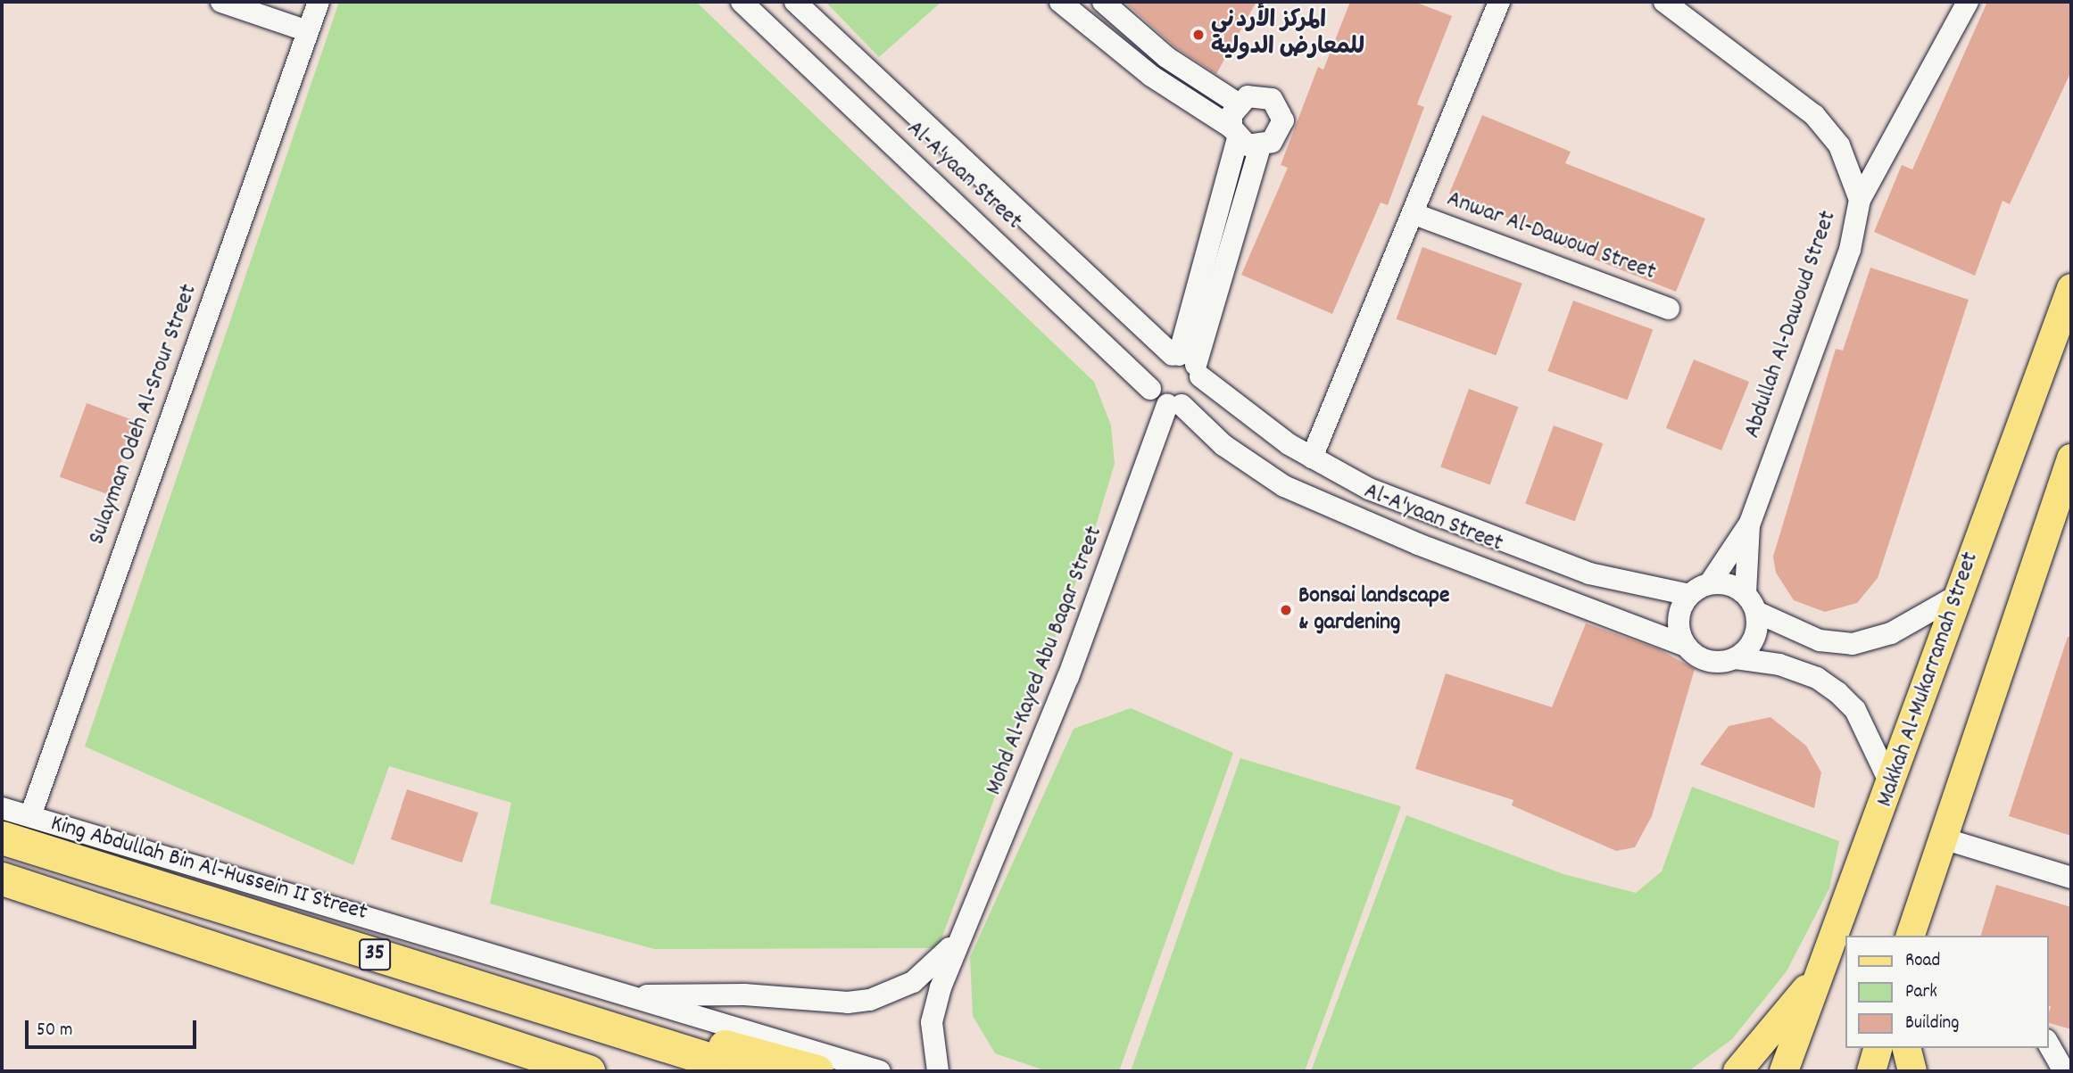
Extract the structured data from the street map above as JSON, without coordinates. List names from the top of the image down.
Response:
{
  "streets": {
    "highway": ["King Abdullah Bin Al-Hussein II Street", "35"],
    "main road": ["Makkah Al-Mukarramah Street"],
    "street": [
      "Al-A'yaan Street",
      "Anwar Al-Dawoud Street",
      "Abdullah Al-Dawoud Street",
      "Sulayman Odeh Al-Srour Street",
      "Mohd Al-Kayed Abu Baqar Street"
    ]
  },
  "crossings": [
    ["Al-A'yaan Street", "Anwar Al-Dawoud Street"],
    ["Al-A'yaan Street", "Abdullah Al-Dawoud Street"],
    ["Al-A'yaan Street", "Mohd Al-Kayed Abu Baqar Street"],
    ["Sulayman Odeh Al-Srour Street", "King Abdullah Bin Al-Hussein II Street"],
    ["Mohd Al-Kayed Abu Baqar Street", "King Abdullah Bin Al-Hussein II Street"]
  ],
  "places": ["المركز الأردني للمعارض الدولية", "Bonsai landscape & gardening"],
  "legend": ["Road", "Park", "Building"],
  "scale_bar": "50 m"
}
